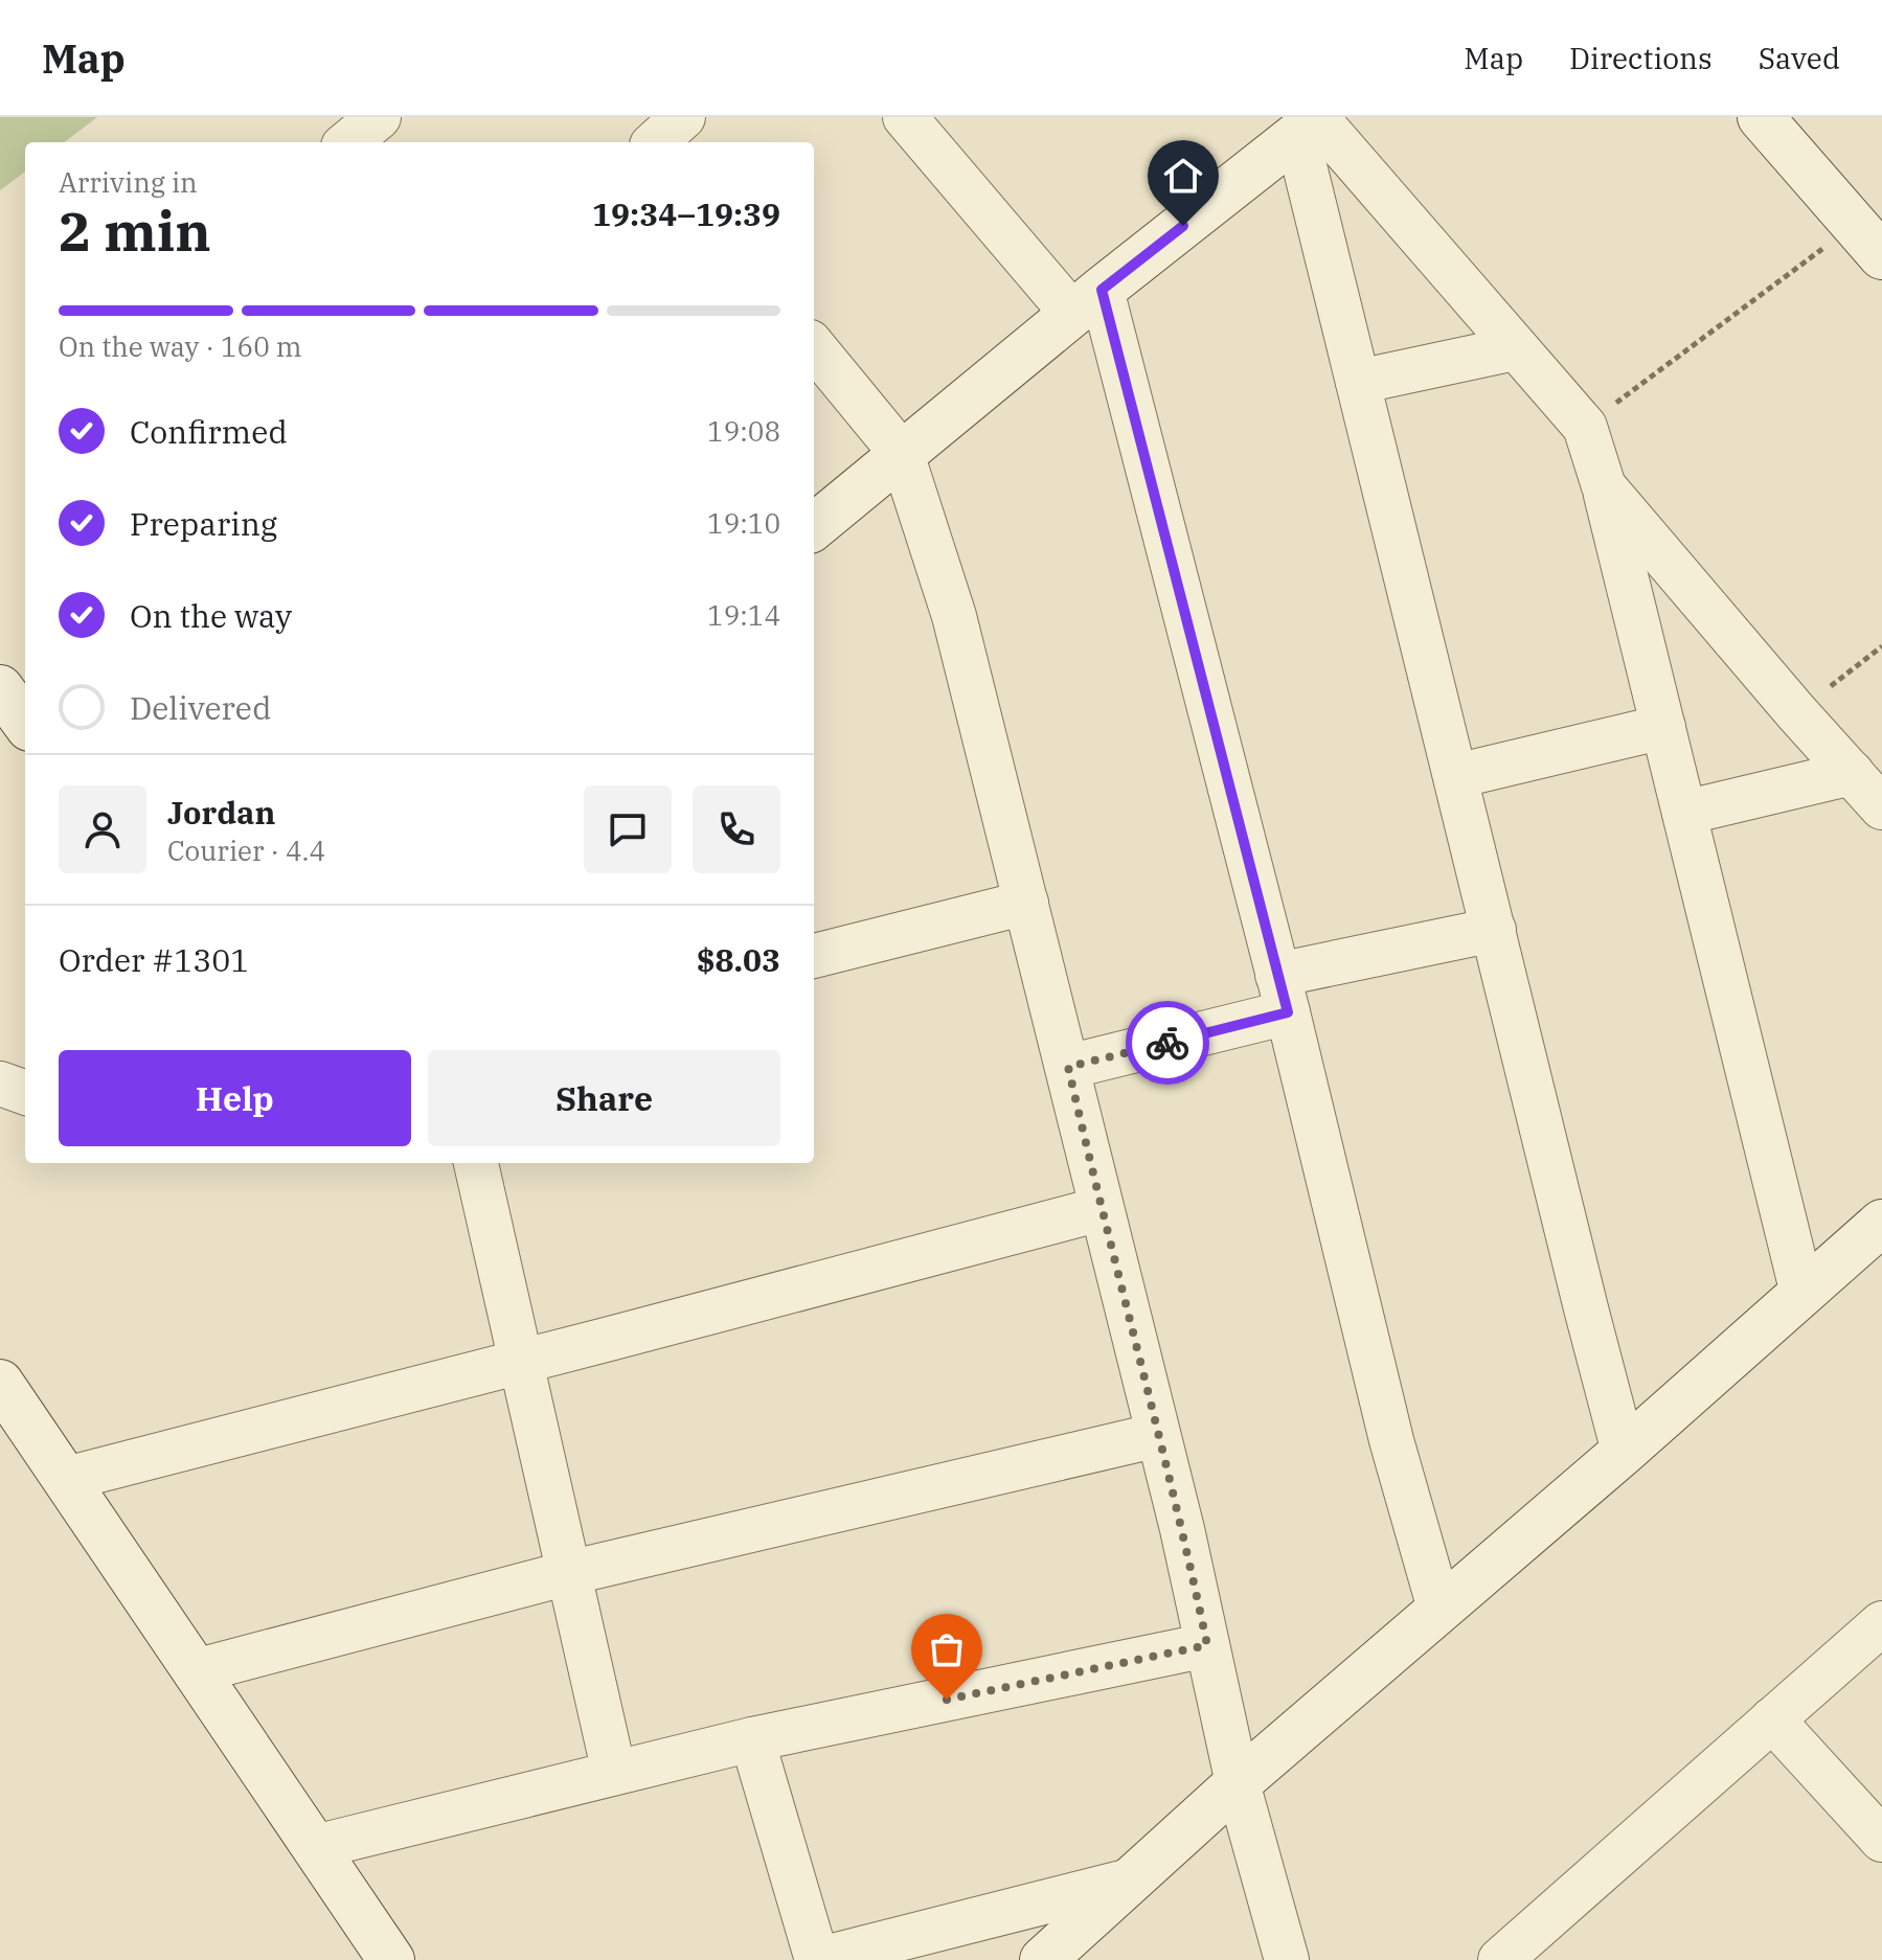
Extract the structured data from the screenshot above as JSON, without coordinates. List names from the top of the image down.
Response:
{
  "page": {
    "header": "Map",
    "nav": ["Map", "Directions", "Saved"],
    "heading": ["2 min", "Arriving in", "19:34–19:39"],
    "panel": [
      "Jordan",
      "Courier · 4.4",
      "Order #1301",
      "$8.03"
    ],
    "bar": "On the way · 160 m",
    "list": [
      ["Confirmed", "19:08"],
      ["Preparing", "19:10"],
      ["On the way", "19:14"],
      "Delivered"
    ],
    "buttons": ["Help", "Share"]
  }
}
